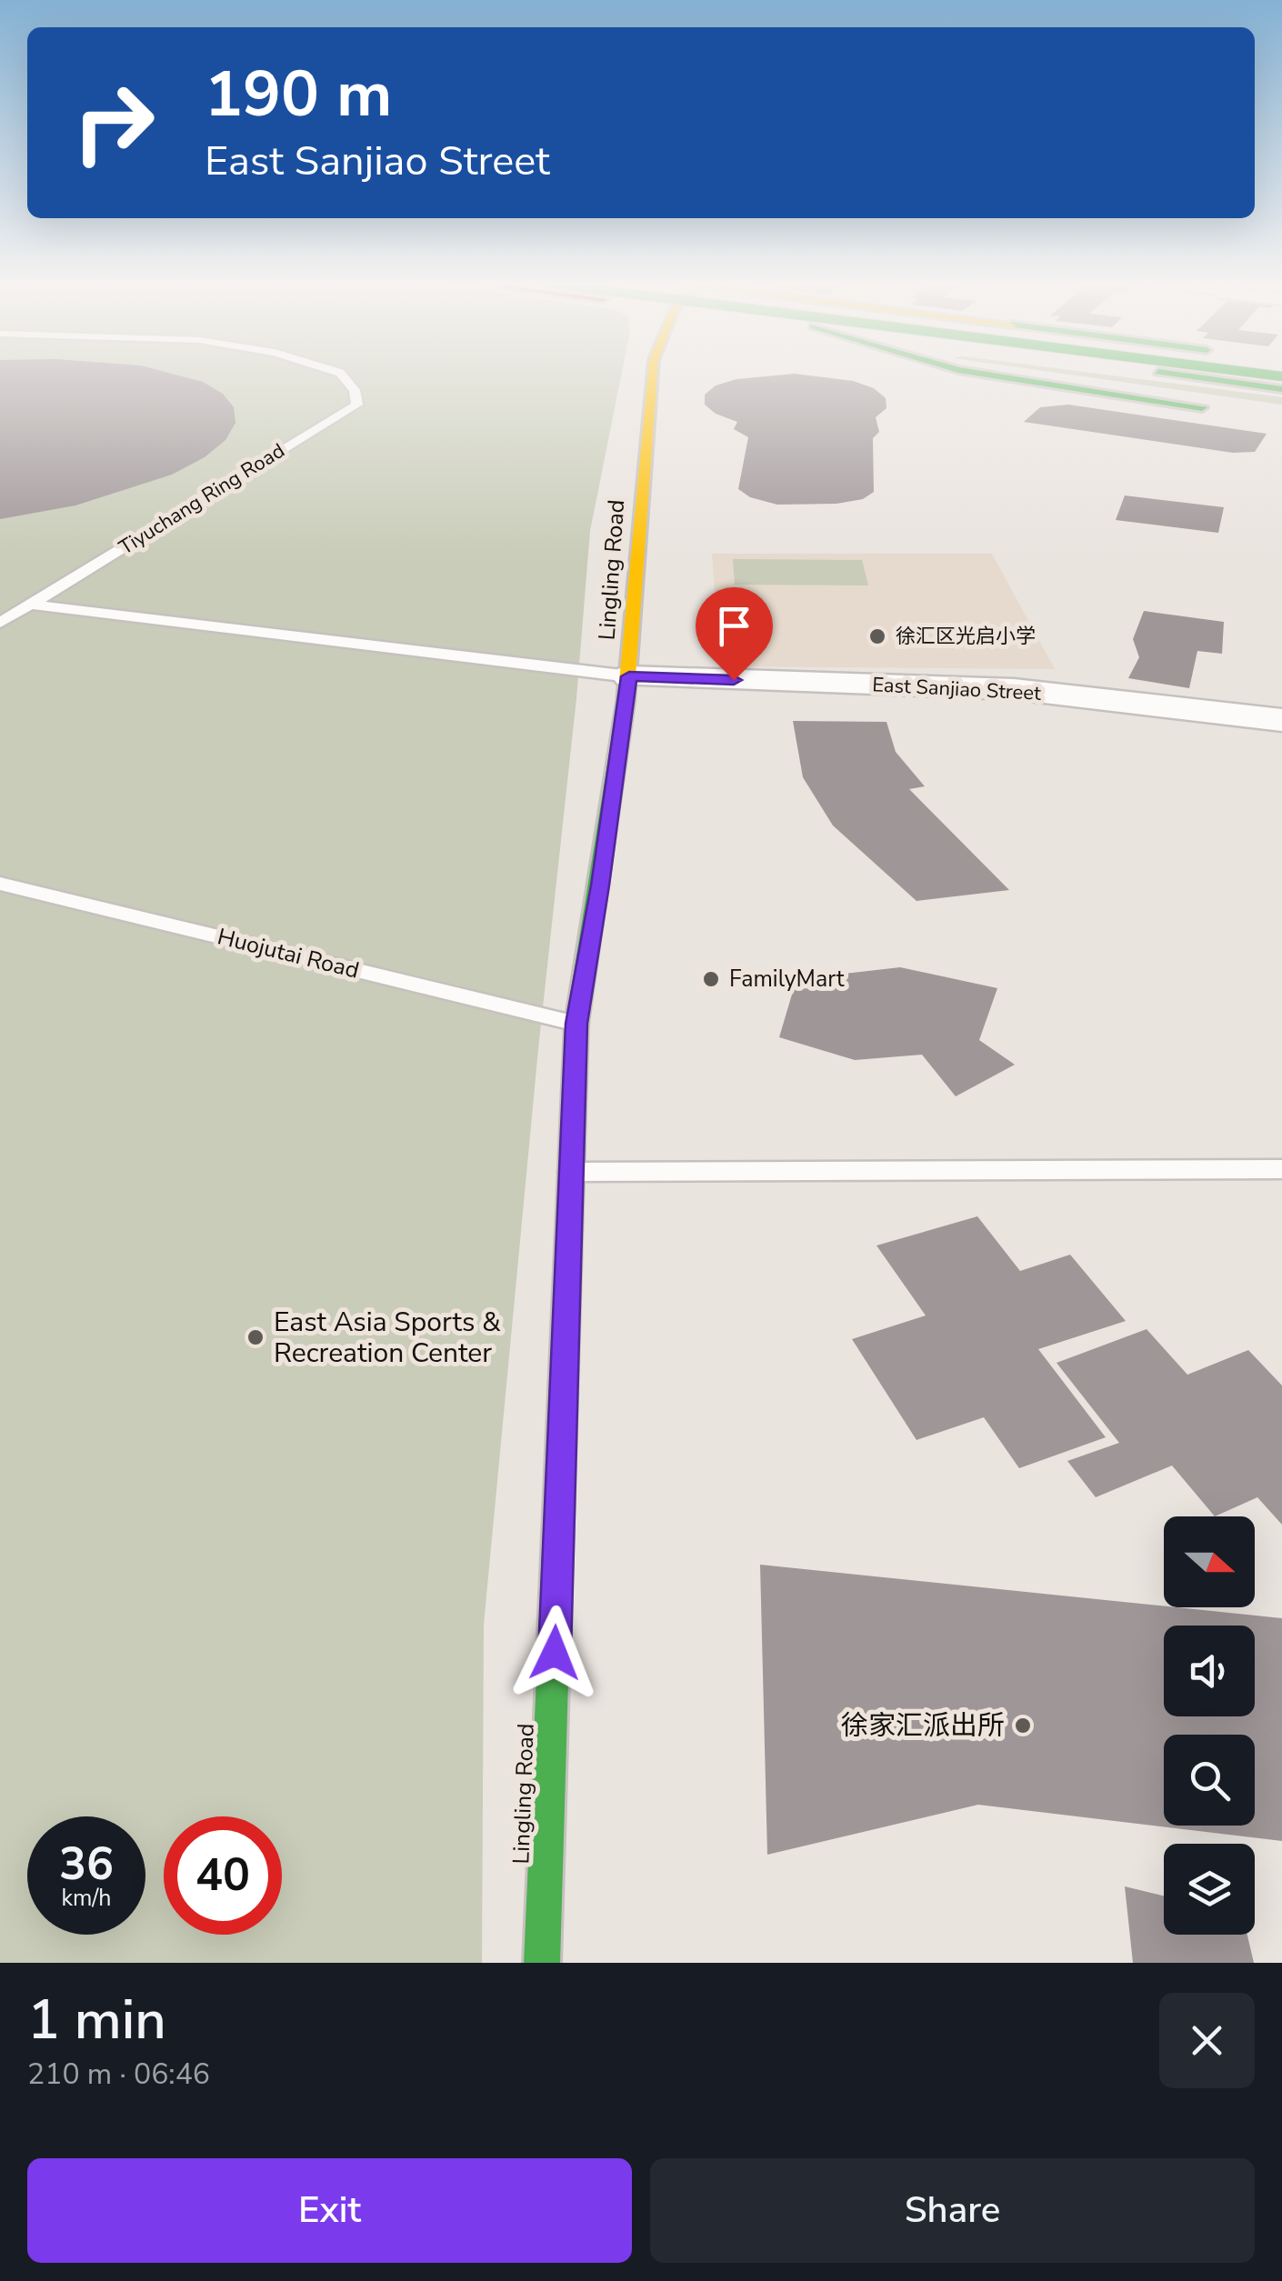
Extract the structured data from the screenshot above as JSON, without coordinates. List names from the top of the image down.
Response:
{
  "streets": {
    "main road": ["Lingling Road"],
    "street": ["East Sanjiao Street"],
    "lane": ["Tiyuchang Ring Road", "Huojutai Road"]
  },
  "crossings": [
    ["Lingling Road", "East Sanjiao Street"],
    ["Lingling Road", "Huojutai Road"]
  ],
  "places": [
    "徐汇区光启小学",
    "FamilyMart",
    "East Asia Sports & Recreation Center",
    "徐家汇派出所"
  ],
  "north": "right",
  "page": {
    "turn": ["190 m", "East Sanjiao Street"],
    "speed": "36 km/h",
    "limit": "40",
    "heading": ["1 min", "210 m · 06:46"],
    "buttons": ["Exit", "Share"]
  }
}
